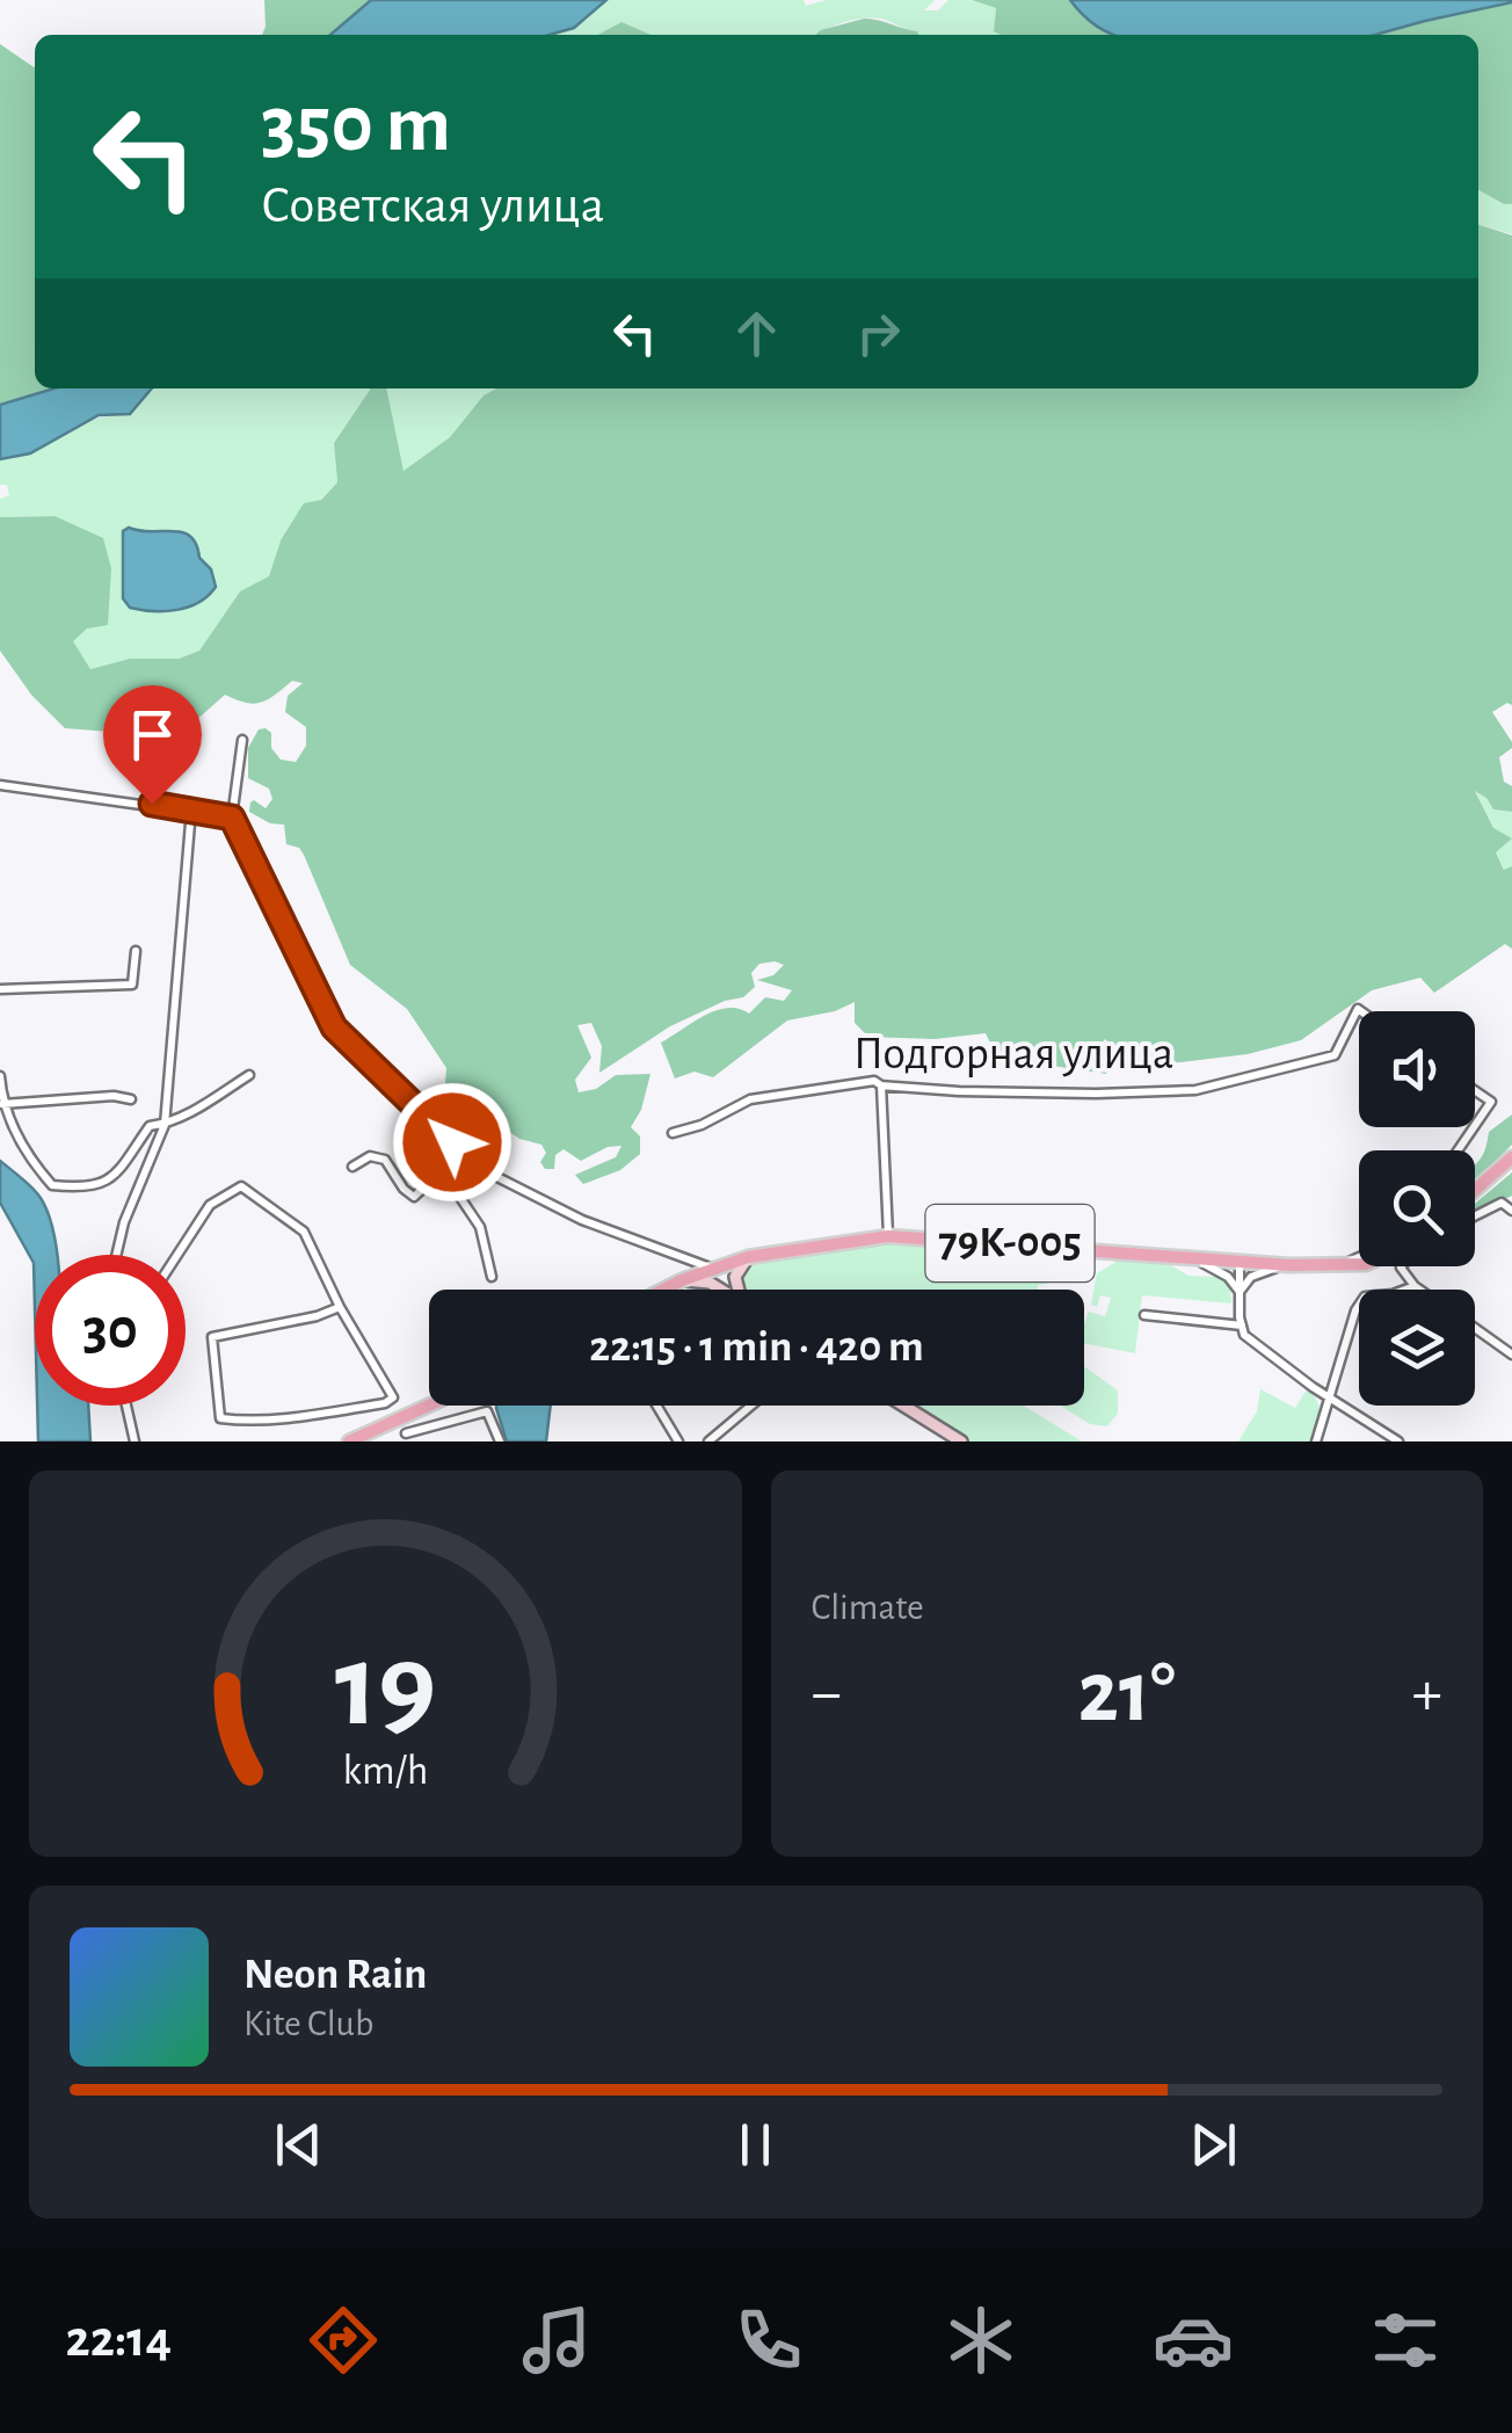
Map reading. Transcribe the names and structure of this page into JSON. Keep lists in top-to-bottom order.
{
  "streets": {
    "main road": ["79К-005"],
    "street": ["Подгорная улица"]
  },
  "page": {
    "turn": ["350 m", "Советская улица"],
    "limit": "30",
    "trip": "22:15 · 1 min · 420 m",
    "tile": "Climate",
    "heat": ["−", "21°", "+"],
    "song": ["Neon Rain", "Kite Club"],
    "tabs": "22:14",
    "gauge": ["19", "km/h"]
  }
}
